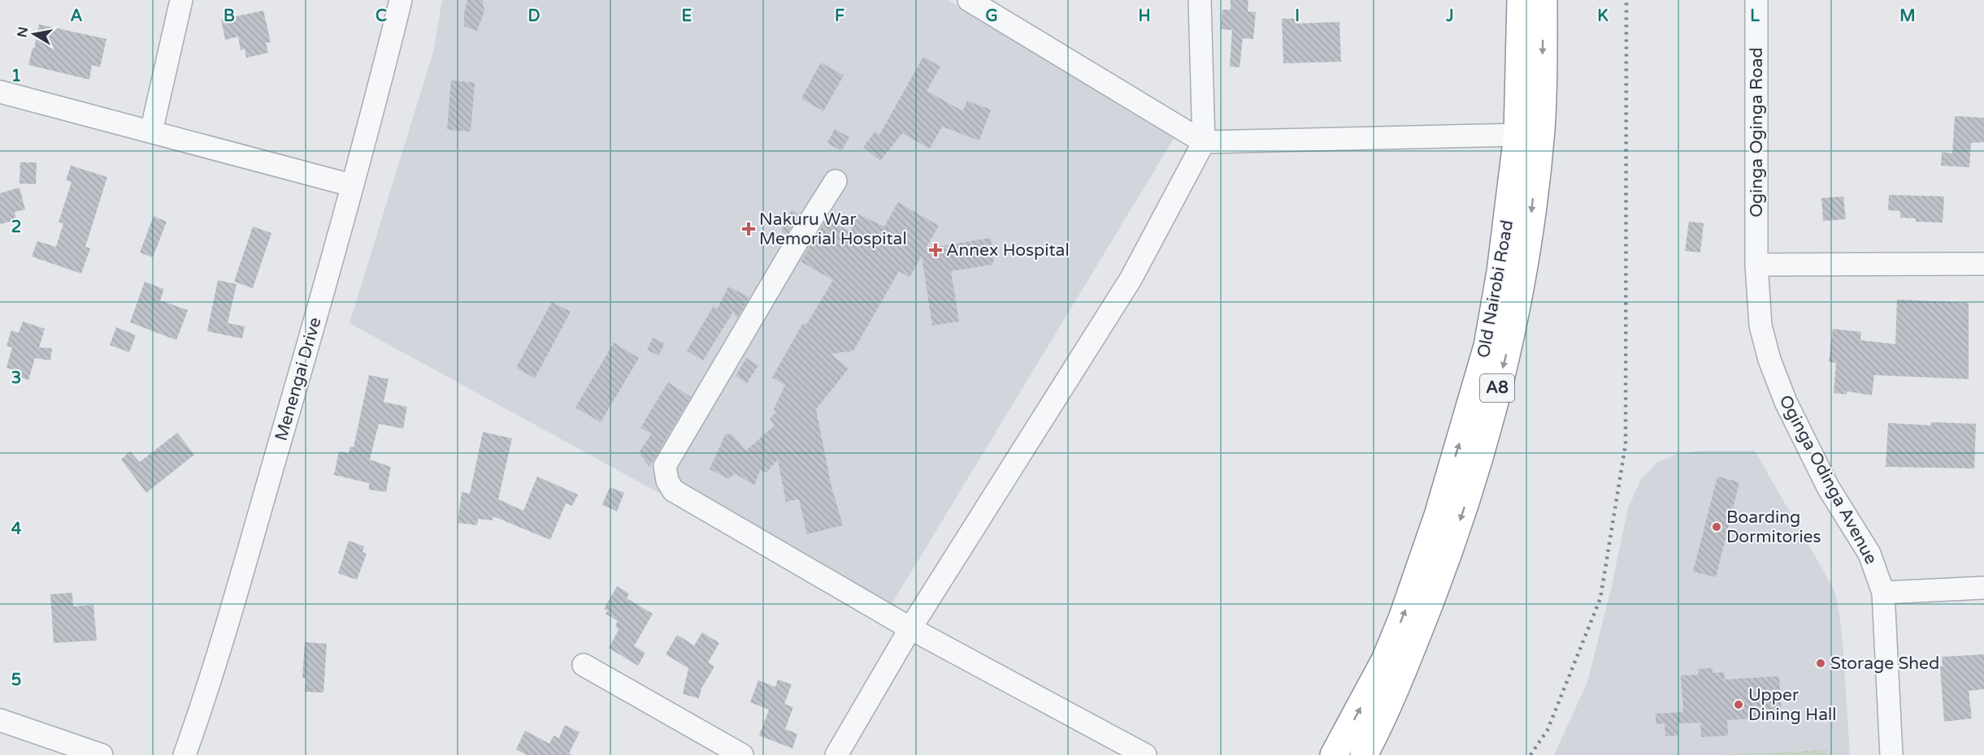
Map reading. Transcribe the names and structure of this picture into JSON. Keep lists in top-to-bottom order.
{
  "streets": {
    "highway": ["Old Nairobi Road", "A8"],
    "street": ["Oginga Oginga Road", "Menengai Drive", "Oginga Odinga Avenue"]
  },
  "crossings": [
    ["Oginga Oginga Road", "Oginga Odinga Avenue"]
  ],
  "places": {
    "health": ["Nakuru War Memorial Hospital", "Annex Hospital"],
    "other": ["Boarding Dormitories", "Storage Shed", "Upper Dining Hall"]
  },
  "north": "left",
  "grid": {
    "columns": [
      "A",
      "B",
      "C",
      "D",
      "E",
      "F",
      "G",
      "H",
      "I",
      "J",
      "K",
      "L",
      "M"
    ],
    "rows": [
      "1",
      "2",
      "3",
      "4",
      "5"
    ]
  }
}
